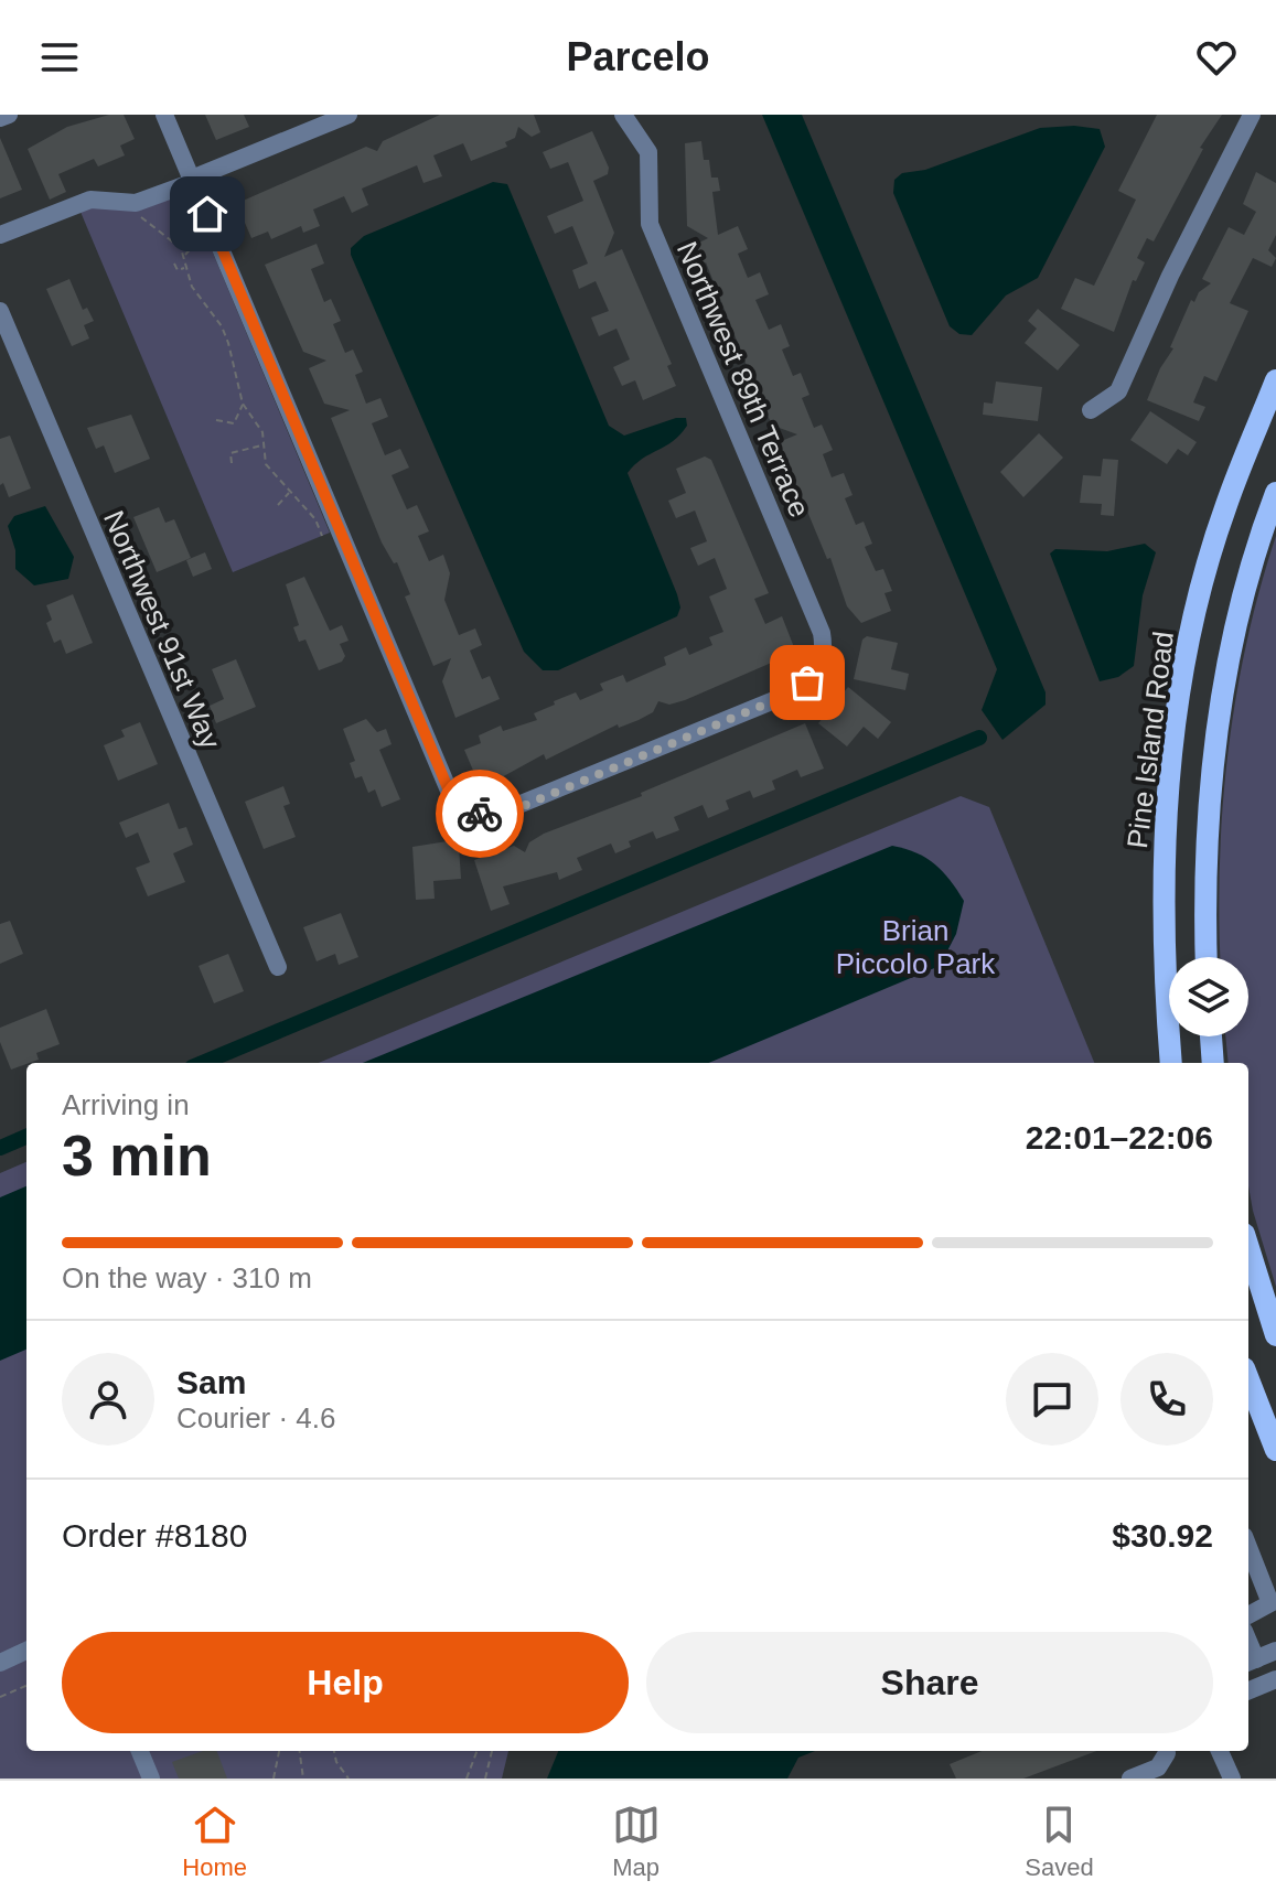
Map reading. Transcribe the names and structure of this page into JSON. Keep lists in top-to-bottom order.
{
  "streets": {
    "main road": ["Pine Island Road"],
    "street": ["Northwest 89th Terrace", "Northwest 91st Way"]
  },
  "parks": ["Brian Piccolo Park"],
  "page": {
    "header": "Parcelo",
    "heading": ["3 min", "Arriving in", "22:01–22:06"],
    "panel": [
      "Sam",
      "Courier · 4.6",
      "Order #8180",
      "$30.92"
    ],
    "bar": "On the way · 310 m",
    "buttons": ["Help", "Share"],
    "tabs": ["Home", "Map", "Saved"]
  }
}
